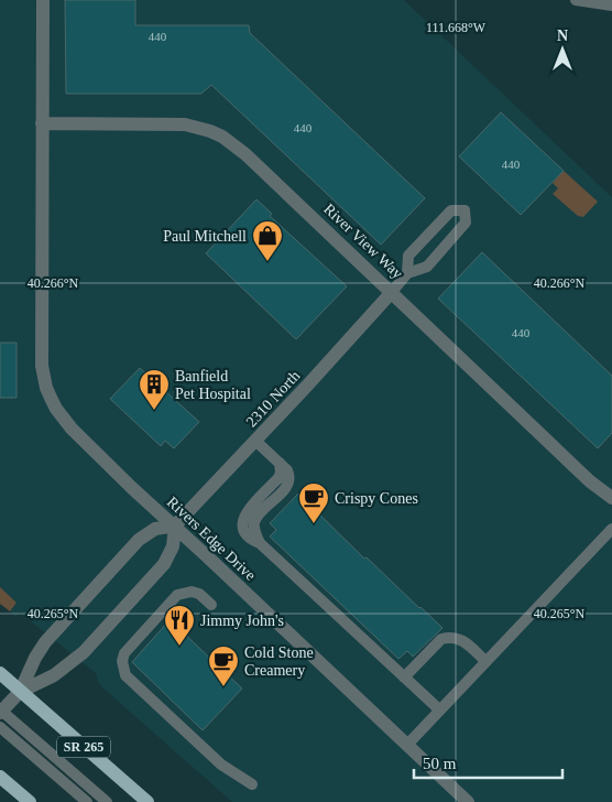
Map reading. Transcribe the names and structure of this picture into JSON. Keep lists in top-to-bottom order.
{
  "streets": {
    "main road": ["SR 265"],
    "street": ["River View Way", "2310 North", "Rivers Edge Drive"]
  },
  "crossings": [
    ["River View Way", "2310 North"],
    ["River View Way", "Rivers Edge Drive"],
    ["2310 North", "Rivers Edge Drive"]
  ],
  "places": {
    "shop": ["Paul Mitchell"],
    "building": ["Banfield Pet Hospital"],
    "cafe": ["Crispy Cones", "Cold Stone Creamery"],
    "restaurant": ["Jimmy John's"]
  },
  "house_numbers": [
    "440",
    "440",
    "440",
    "440"
  ],
  "scale_bar": "50 m",
  "north": "top",
  "coordinates": ["111.668°W", "40.266°N", "40.265°N"]
}
